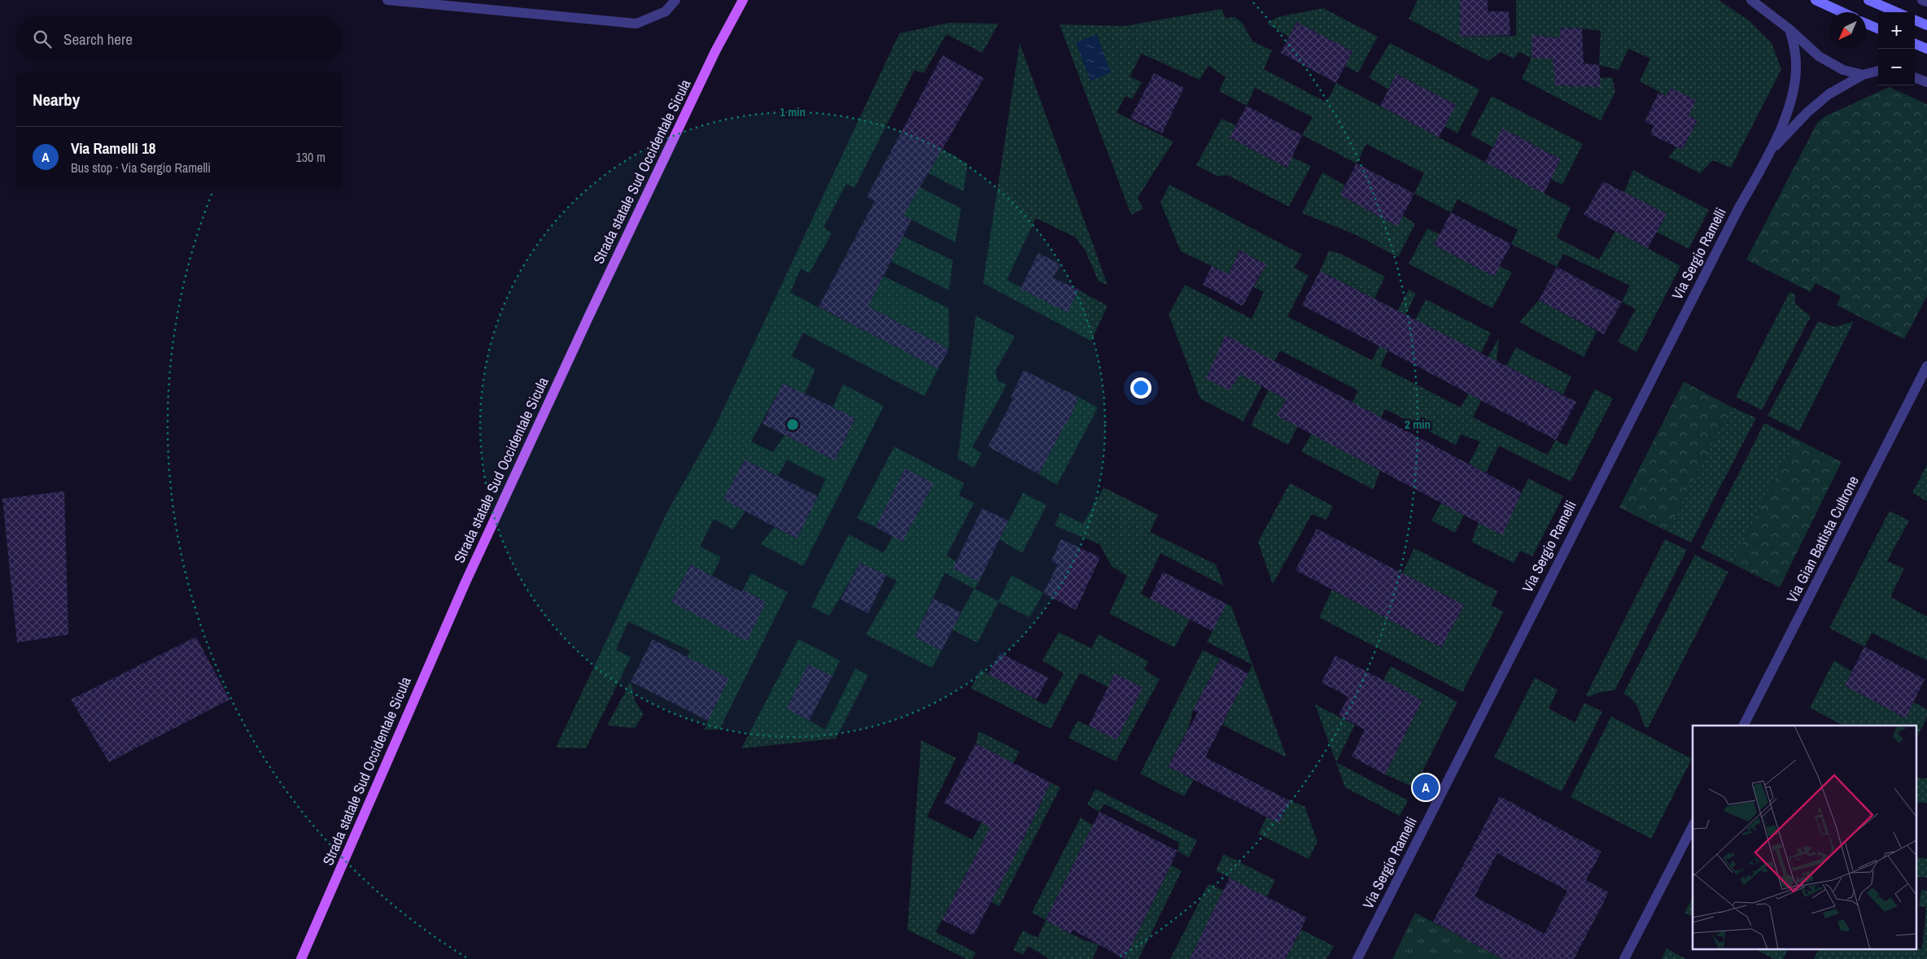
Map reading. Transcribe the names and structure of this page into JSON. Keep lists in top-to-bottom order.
{
  "streets": {
    "main road": ["Strada statale Sud Occidentale Sicula"],
    "street": ["Via Sergio Ramelli", "Via Gian Battista Cultrone"]
  },
  "north": "bottom left",
  "page": {
    "map_buttons": ["+", "−"],
    "search": "Search here",
    "heading": "Nearby",
    "list": [
      {
        "mark": "A",
        "name": "Via Ramelli 18",
        "note": "Bus stop · Via Sergio Ramelli",
        "value": "130 m"
      }
    ],
    "pins": "A"
  },
  "rings": ["1 min", "2 min"]
}
